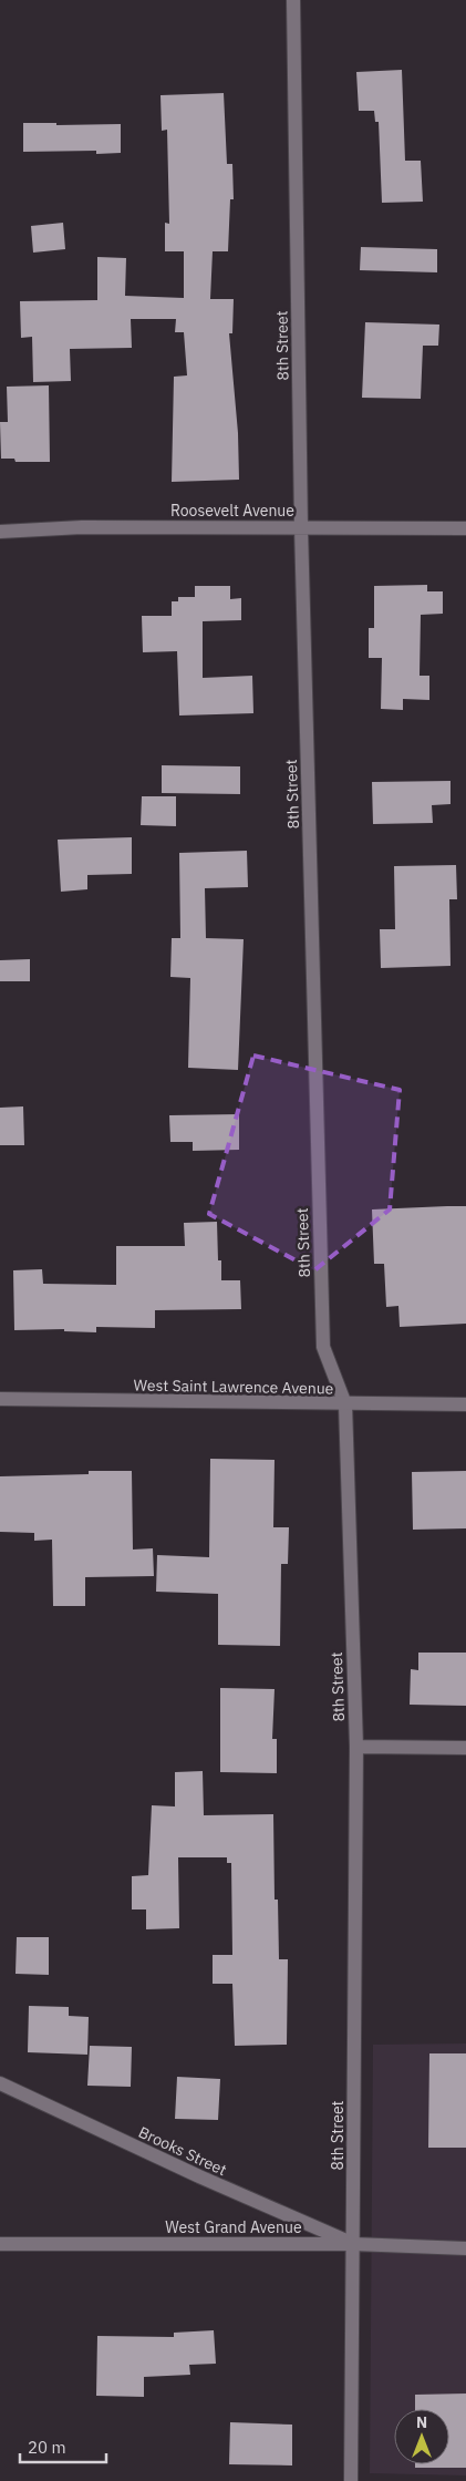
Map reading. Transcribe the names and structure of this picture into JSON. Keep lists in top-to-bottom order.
{
  "streets": {
    "street": [
      "8th Street",
      "Roosevelt Avenue",
      "West Saint Lawrence Avenue",
      "Brooks Street",
      "West Grand Avenue"
    ]
  },
  "crossings": [
    ["8th Street", "Roosevelt Avenue"],
    ["8th Street", "West Saint Lawrence Avenue"],
    ["8th Street", "Brooks Street"],
    ["8th Street", "West Grand Avenue"],
    ["Brooks Street", "West Grand Avenue"]
  ],
  "scale_bar": "20 m",
  "north": "top"
}
